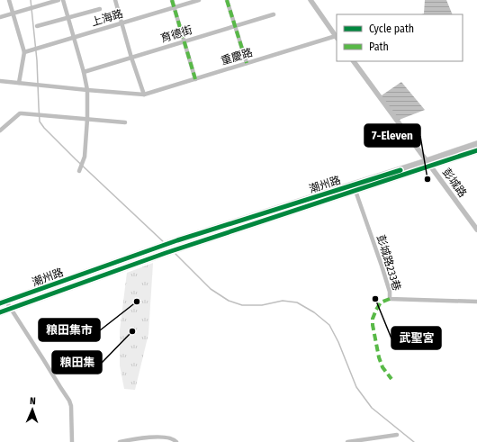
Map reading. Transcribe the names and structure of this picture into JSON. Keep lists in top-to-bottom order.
{
  "streets": {
    "main road": ["潮州路"],
    "street": [
      "上海路",
      "育德街",
      "重慶路",
      "彭城路",
      "彭城路233巷"
    ]
  },
  "crossings": [
    ["彭城路", "潮州路"],
    ["潮州路", "彭城路233巷"]
  ],
  "places": [
    "7-Eleven",
    "武聖宮",
    "粮田集市",
    "粮田集"
  ],
  "legend": ["Cycle path", "Path"],
  "north": "top"
}
